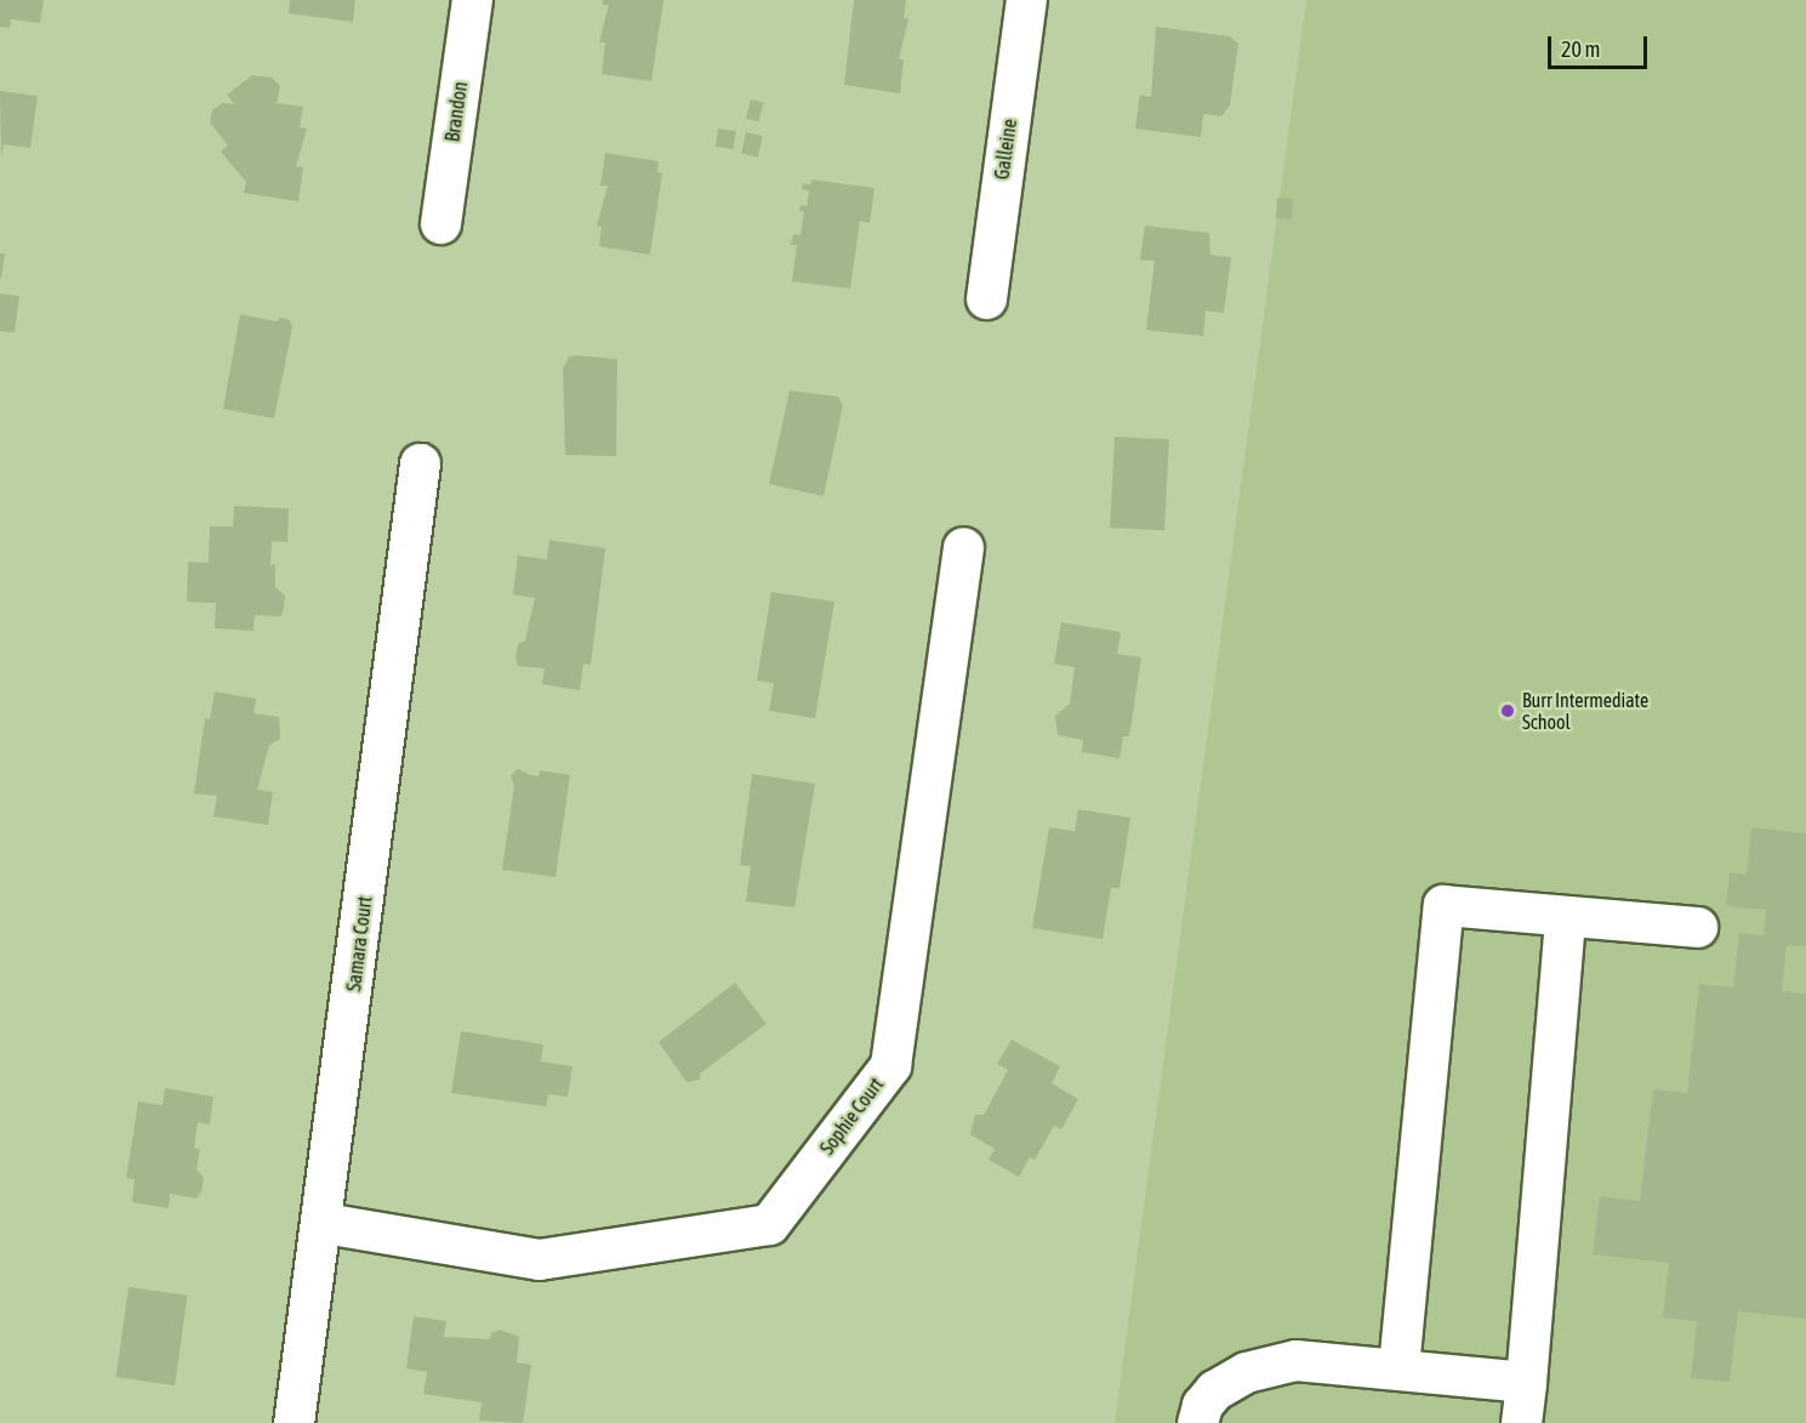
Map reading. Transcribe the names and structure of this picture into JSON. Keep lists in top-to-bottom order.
{
  "streets": {
    "street": [
      "Brandon",
      "Galleine",
      "Samara Court",
      "Sophie Court"
    ]
  },
  "crossings": [
    ["Samara Court", "Sophie Court"]
  ],
  "places": ["Burr Intermediate School"],
  "scale_bar": "20 m"
}
